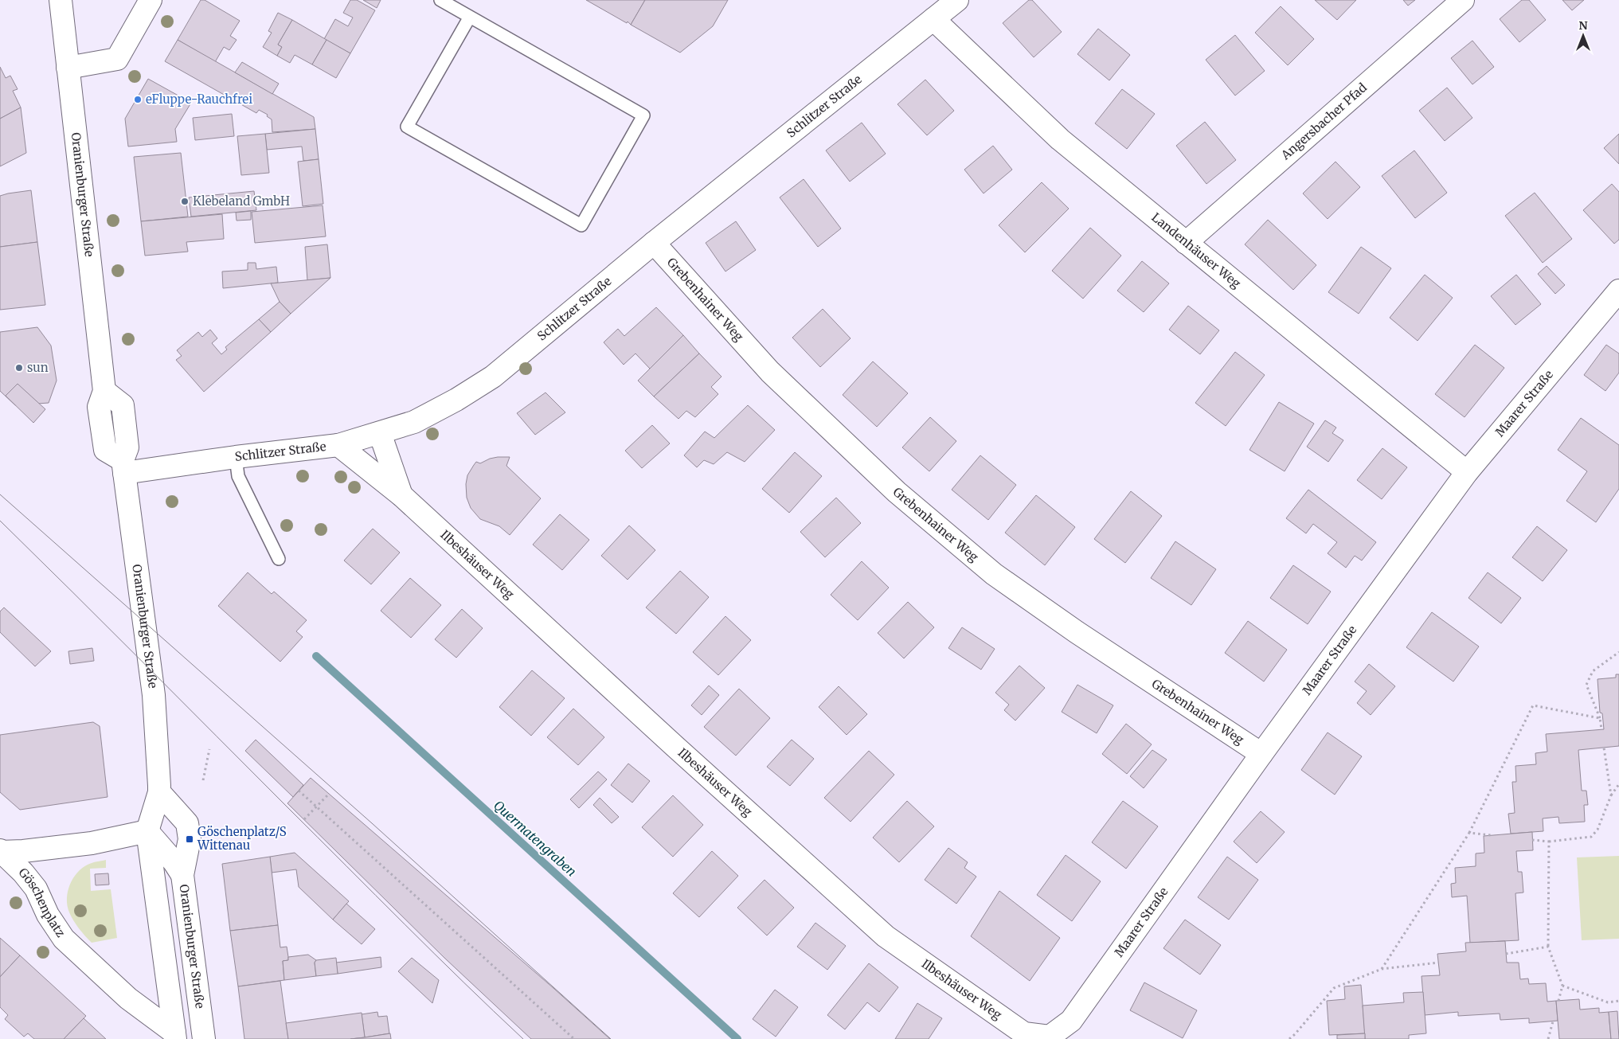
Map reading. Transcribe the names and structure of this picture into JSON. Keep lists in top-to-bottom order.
{
  "streets": {
    "street": [
      "Schlitzer Straße",
      "Angersbacher Pfad",
      "Oranienburger Straße",
      "Landenhäuser Weg",
      "Grebenhainer Weg",
      "Maarer Straße",
      "Ilbeshäuser Weg",
      "Göschenplatz"
    ]
  },
  "crossings": [
    ["Schlitzer Straße", "Oranienburger Straße"],
    ["Schlitzer Straße", "Landenhäuser Weg"],
    ["Schlitzer Straße", "Grebenhainer Weg"],
    ["Schlitzer Straße", "Ilbeshäuser Weg"],
    ["Angersbacher Pfad", "Landenhäuser Weg"],
    ["Oranienburger Straße", "Göschenplatz"],
    ["Landenhäuser Weg", "Maarer Straße"],
    ["Grebenhainer Weg", "Maarer Straße"],
    ["Maarer Straße", "Ilbeshäuser Weg"]
  ],
  "water": ["Quermatengraben"],
  "places": {
    "other": ["eFluppe-Rauchfrei", "Klebeland GmbH", "sun"],
    "transit": ["Göschenplatz/S Wittenau"]
  },
  "north": "top"
}
